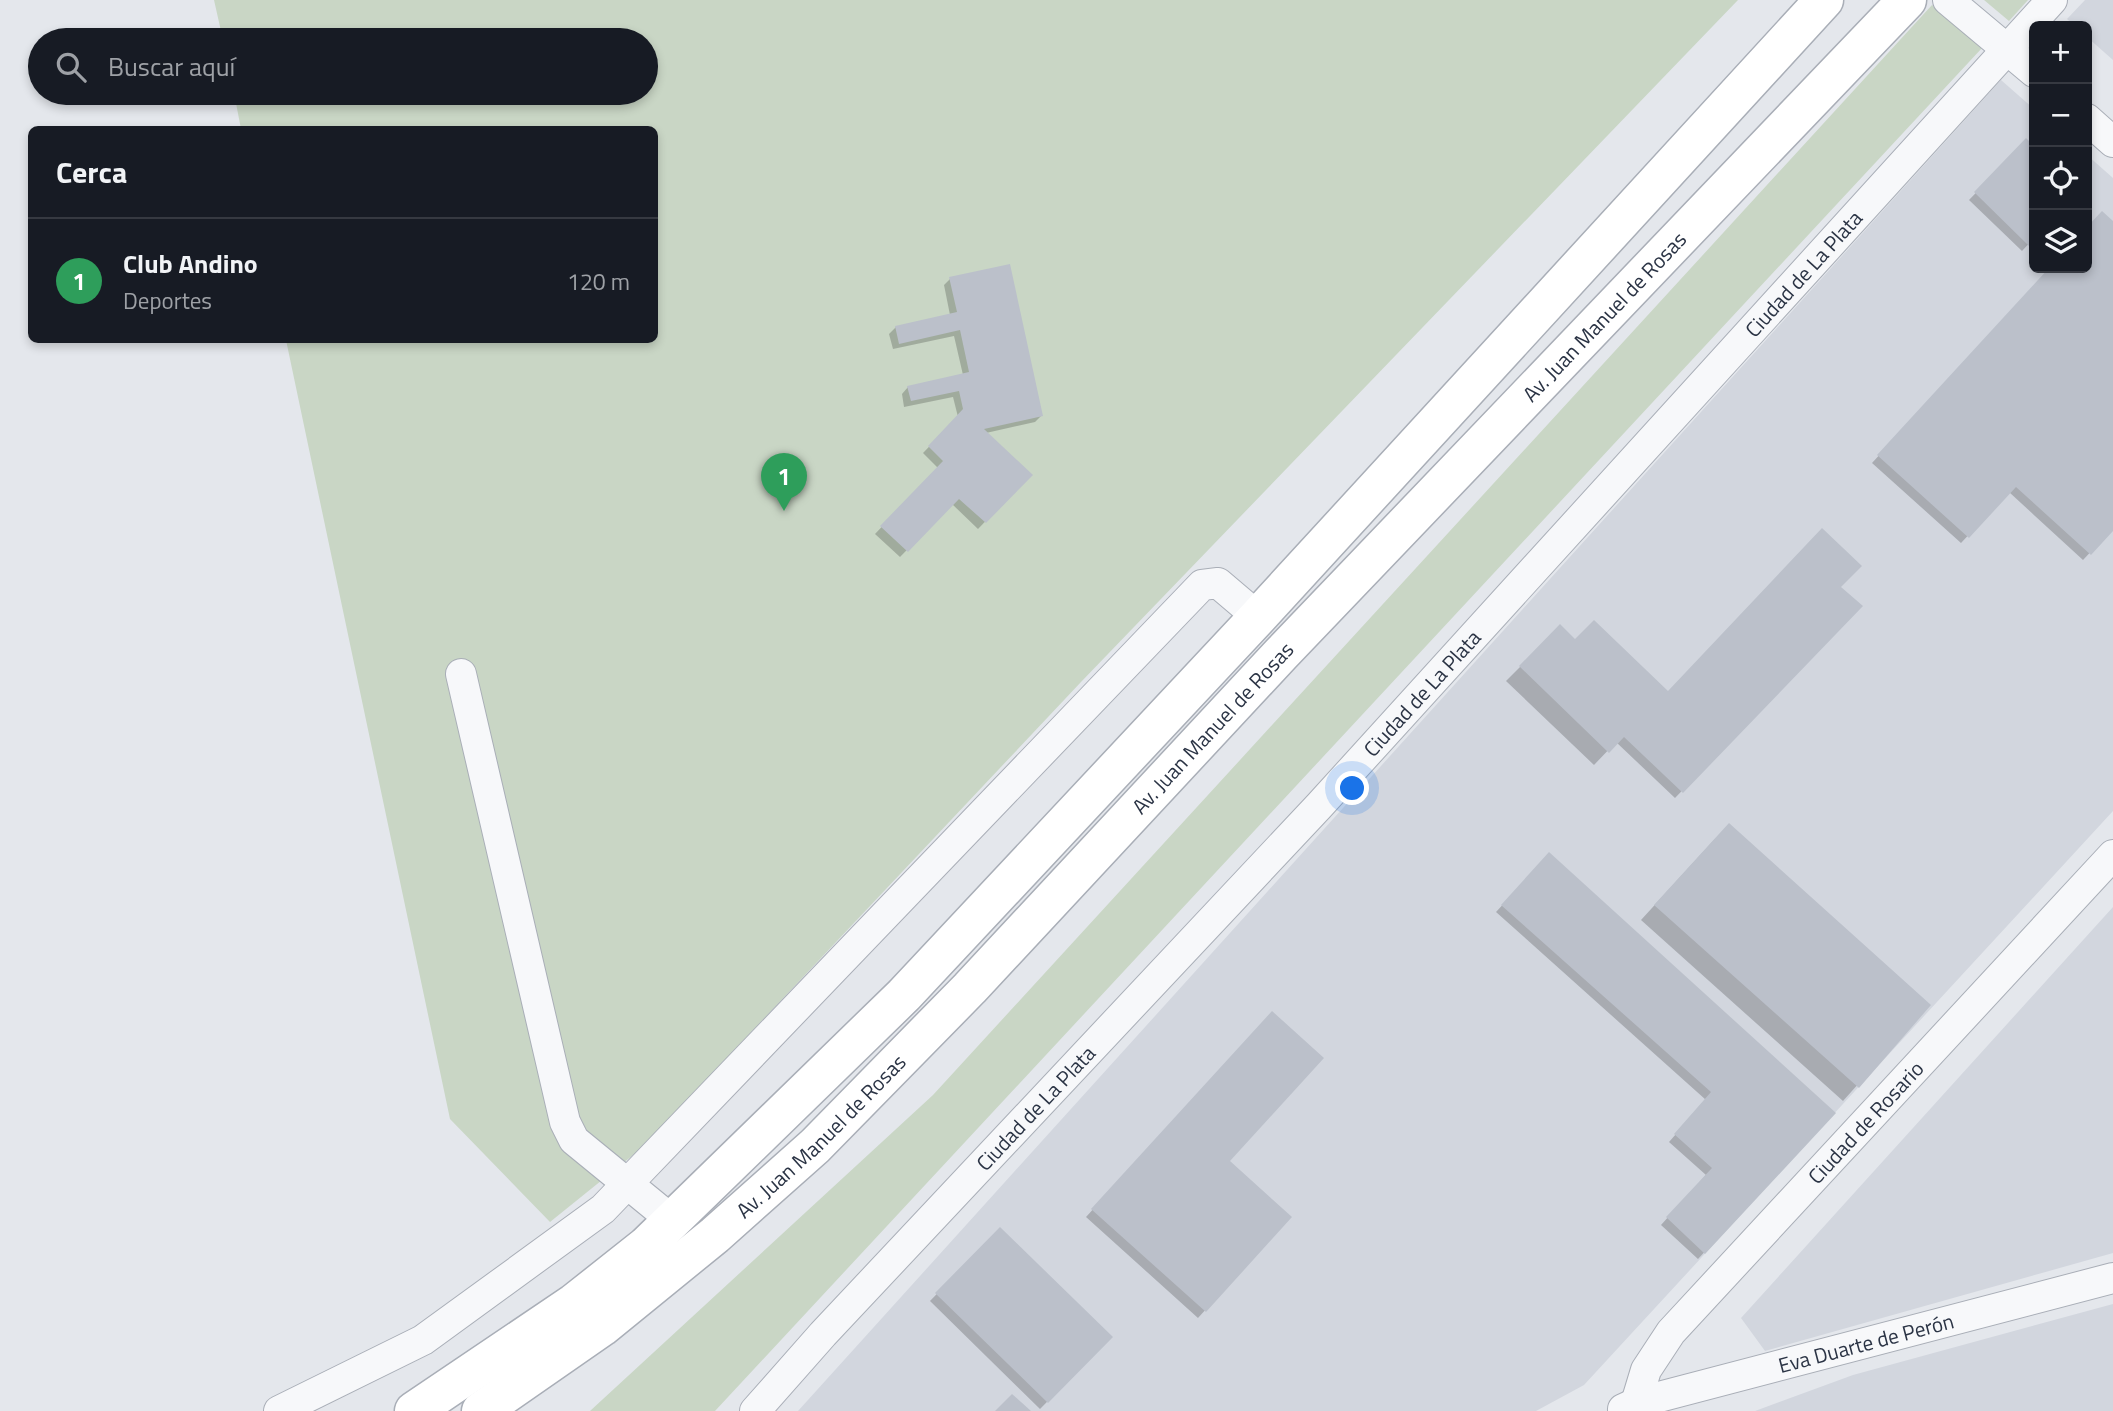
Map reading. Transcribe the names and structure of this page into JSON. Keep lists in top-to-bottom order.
{
  "streets": {
    "main road": ["Av. Juan Manuel de Rosas"],
    "street": ["Ciudad de La Plata", "Ciudad de Rosario", "Eva Duarte de Perón"]
  },
  "crossings": [
    ["Ciudad de Rosario", "Eva Duarte de Perón"]
  ],
  "page": {
    "map_buttons": ["+", "−"],
    "search": "Buscar aquí",
    "heading": "Cerca",
    "list": [
      {
        "mark": "1",
        "name": "Club Andino",
        "note": "Deportes",
        "value": "120 m"
      }
    ],
    "pins": "1"
  }
}
